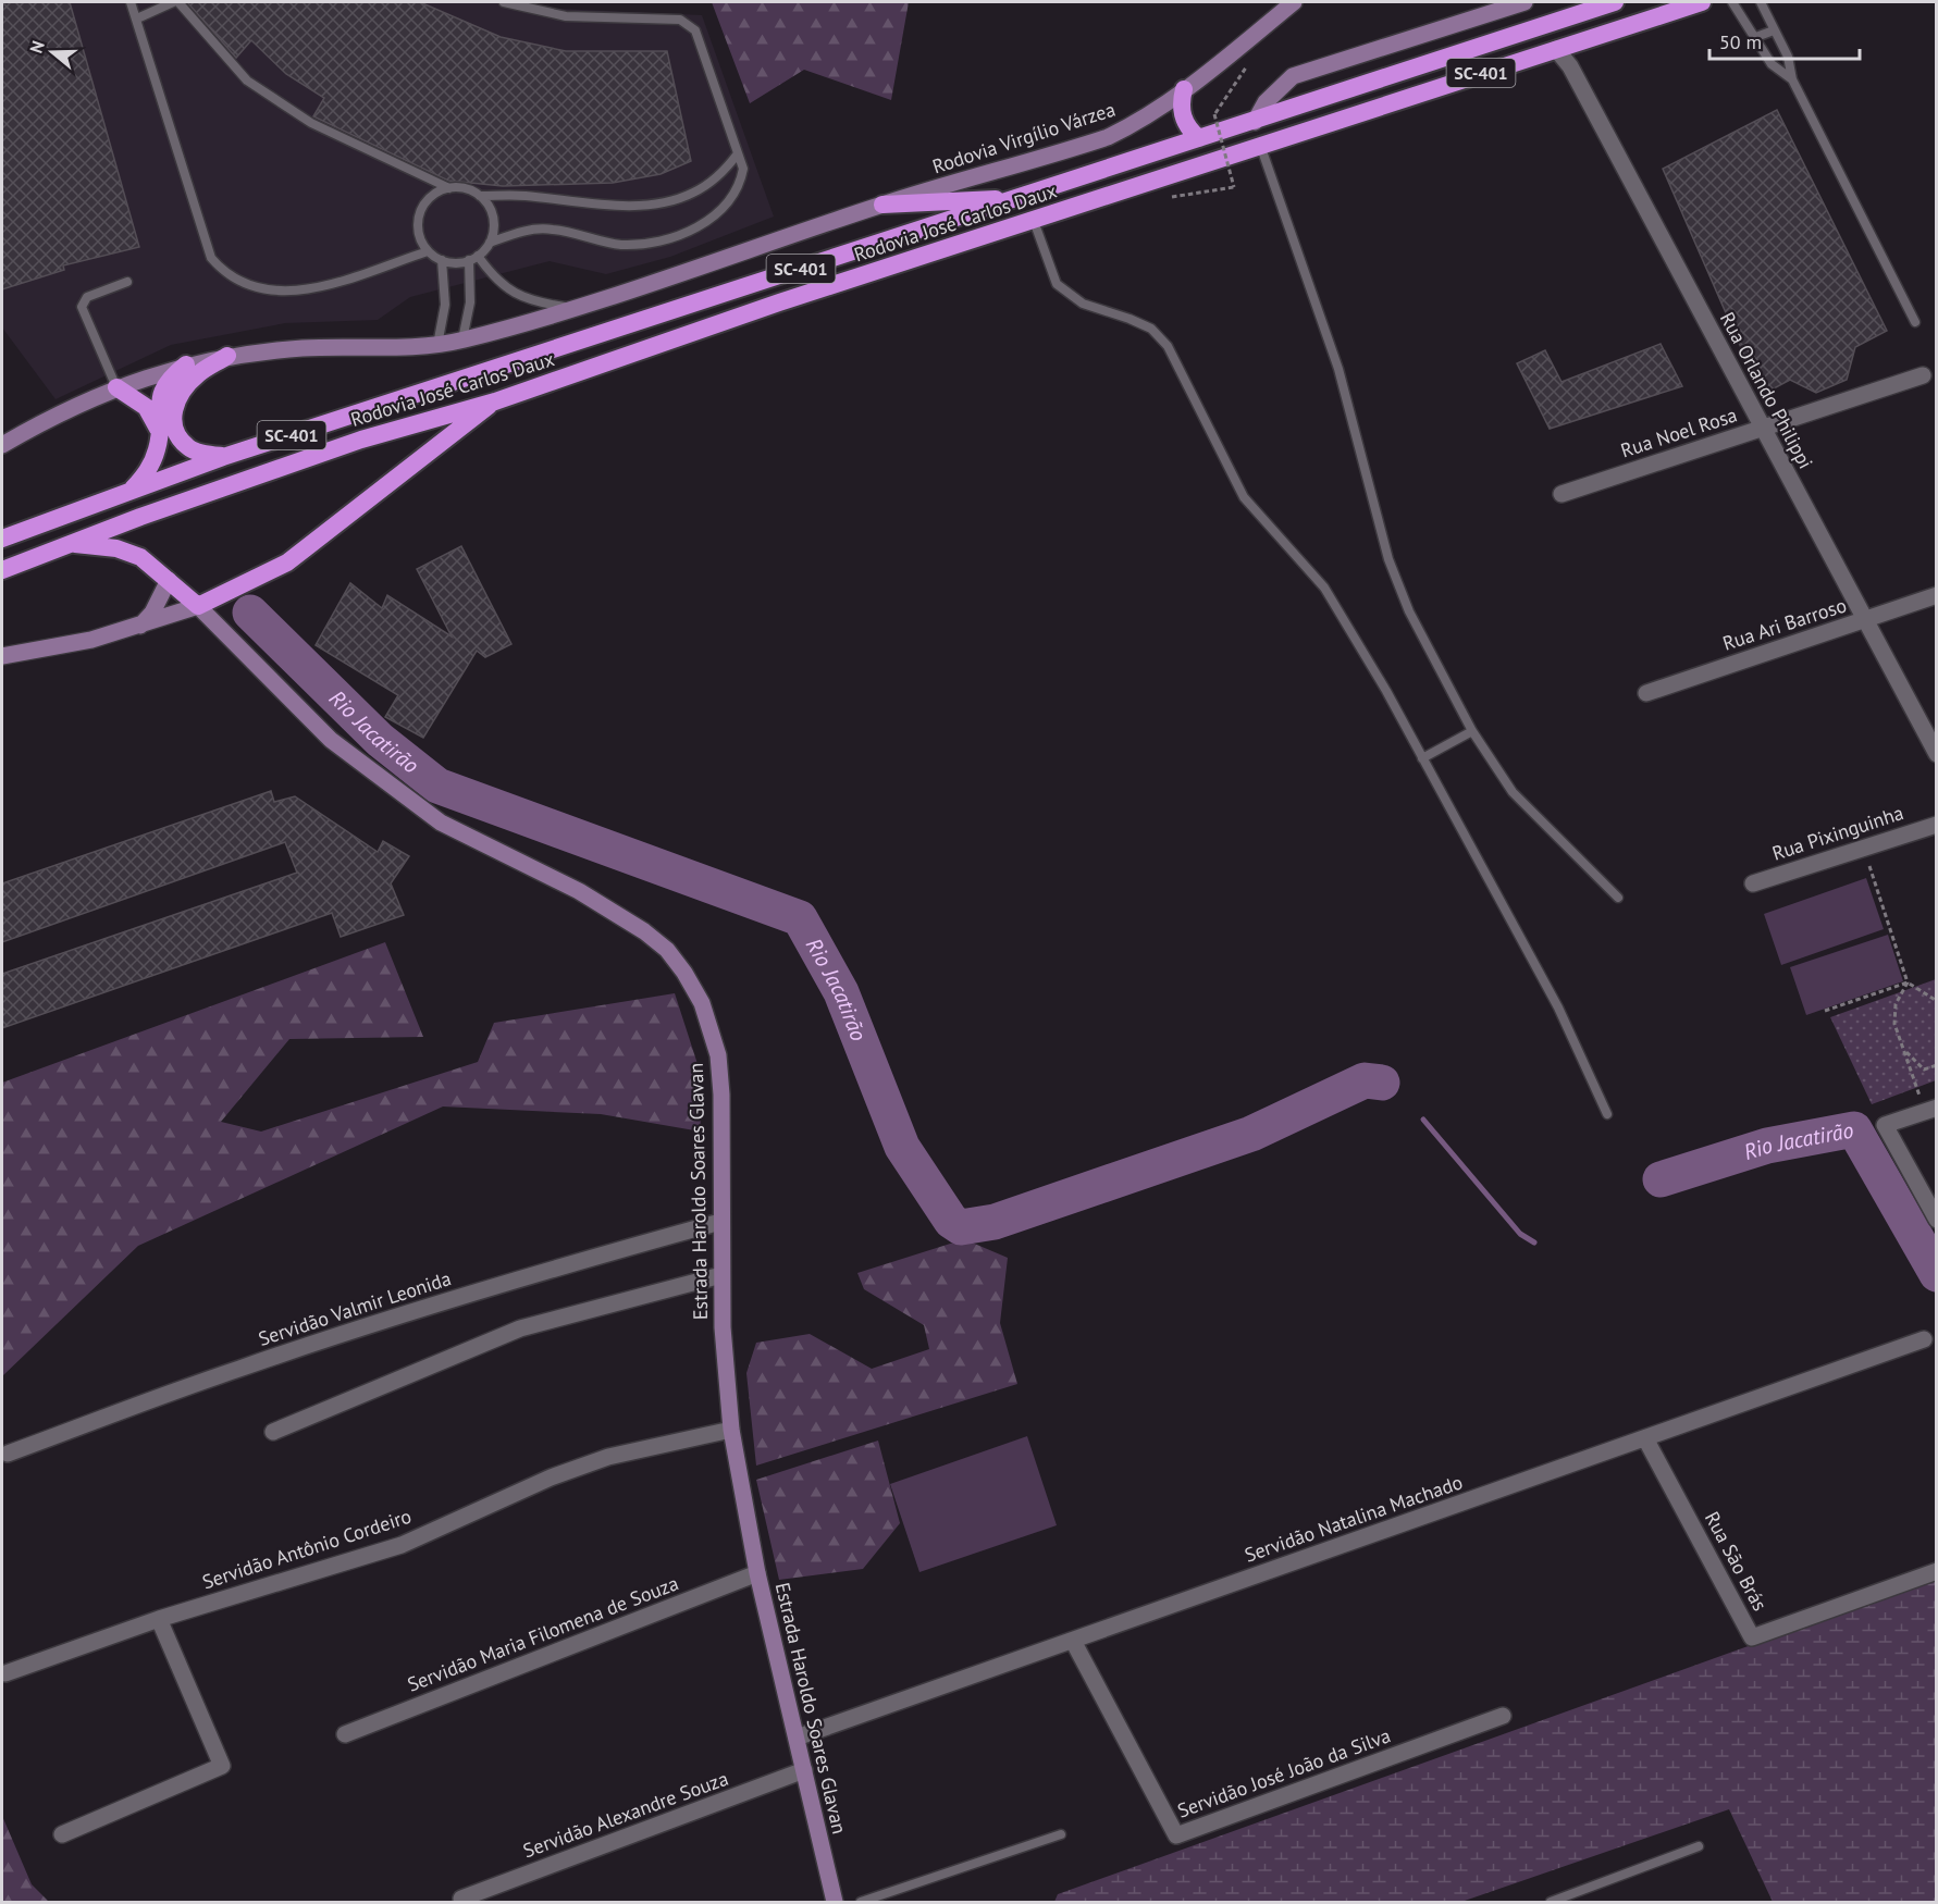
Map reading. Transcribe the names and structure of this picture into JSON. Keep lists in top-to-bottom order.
{
  "streets": {
    "highway": ["SC-401", "Rodovia José Carlos Daux"],
    "main road": ["Rodovia Virgílio Várzea", "Estrada Haroldo Soares Glavan"],
    "street": [
      "Rua Orlando Philippi",
      "Rua Noel Rosa",
      "Rua Ari Barroso",
      "Rua Pixinguinha",
      "Servidão Valmir Leonida",
      "Servidão Natalina Machado",
      "Servidão Antônio Cordeiro",
      "Rua São Brás",
      "Servidão Maria Filomena de Souza",
      "Servidão José João da Silva",
      "Servidão Alexandre Souza"
    ]
  },
  "crossings": [
    ["Rodovia José Carlos Daux", "Rua Orlando Philippi"],
    ["Rua Orlando Philippi", "Rua Noel Rosa"],
    ["Rua Orlando Philippi", "Rua Ari Barroso"],
    ["Estrada Haroldo Soares Glavan", "Servidão Valmir Leonida"],
    ["Estrada Haroldo Soares Glavan", "Servidão Natalina Machado"],
    ["Estrada Haroldo Soares Glavan", "Servidão Antônio Cordeiro"],
    ["Estrada Haroldo Soares Glavan", "Servidão Maria Filomena de Souza"],
    ["Estrada Haroldo Soares Glavan", "Servidão Alexandre Souza"],
    ["Servidão Natalina Machado", "Rua São Brás"],
    ["Servidão Natalina Machado", "Servidão José João da Silva"]
  ],
  "water": ["Rio Jacatirão"],
  "scale_bar": "50 m",
  "north": "left"
}
